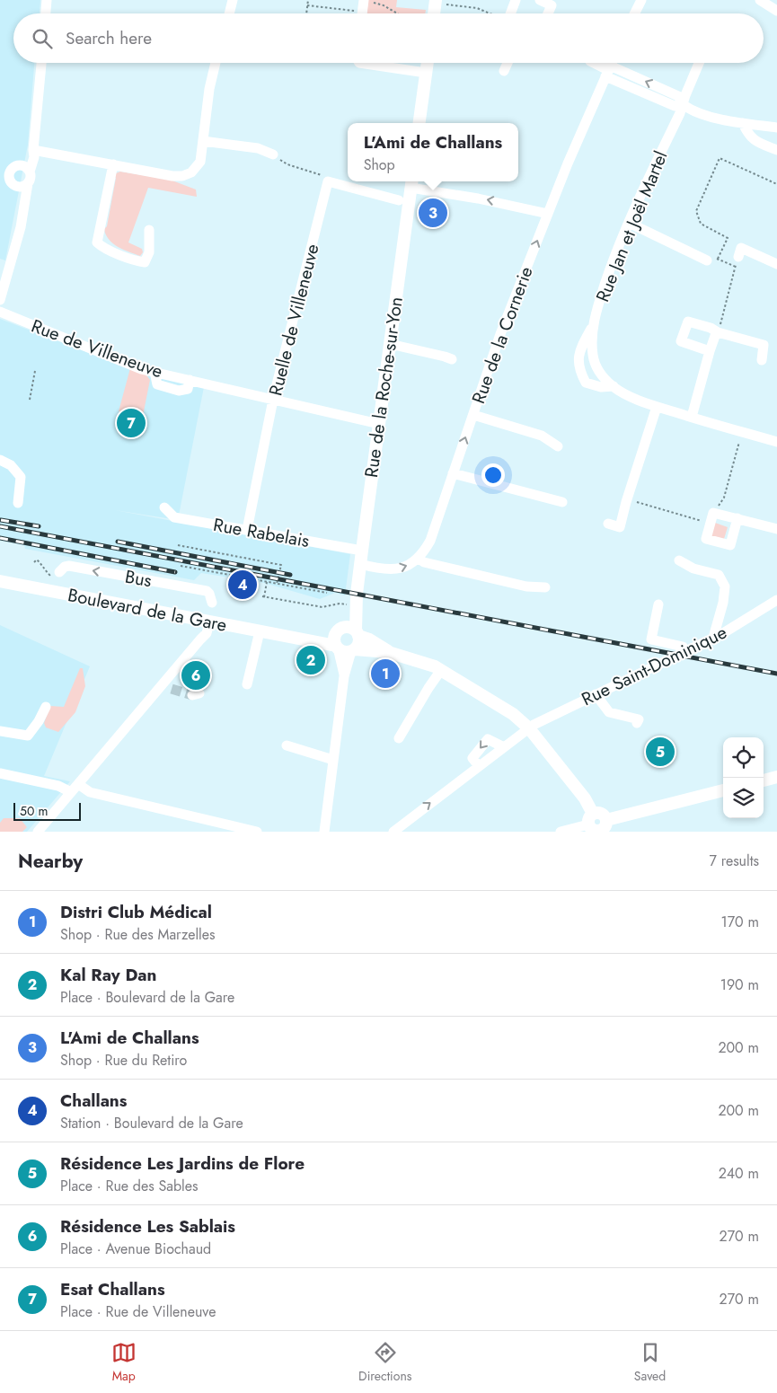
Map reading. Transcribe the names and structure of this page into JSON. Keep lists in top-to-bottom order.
{
  "streets": {
    "main road": ["Rue de la Roche-sur-Yon", "Boulevard de la Gare"],
    "street": [
      "Rue Jan et Joël Martel",
      "Ruelle de Villeneuve",
      "Rue de la Cornerie",
      "Rue de Villeneuve",
      "Rue Rabelais",
      "Bus",
      "Rue Saint-Dominique"
    ]
  },
  "crossings": [
    ["Ruelle de Villeneuve", "Rue de Villeneuve"],
    ["Ruelle de Villeneuve", "Rue Rabelais"],
    ["Rue de Villeneuve", "Rue de la Roche-sur-Yon"],
    ["Rue de la Roche-sur-Yon", "Rue Rabelais"],
    ["Rue de la Roche-sur-Yon", "Boulevard de la Gare"]
  ],
  "one_way": ["Rue de la Cornerie", "Bus"],
  "scale_bar": "50 m",
  "page": {
    "search": "Search here",
    "popup": ["L'Ami de Challans", "Shop"],
    "pins": [
      "3",
      "7",
      "4",
      "2",
      "1",
      "6",
      "5"
    ],
    "scale": "50 m",
    "heading": ["Nearby", "7 results"],
    "list": [
      {
        "mark": "1",
        "name": "Distri Club Médical",
        "note": "Shop · Rue des Marzelles",
        "value": "170 m"
      },
      {
        "mark": "2",
        "name": "Kal Ray Dan",
        "note": "Place · Boulevard de la Gare",
        "value": "190 m"
      },
      {
        "mark": "3",
        "name": "L'Ami de Challans",
        "note": "Shop · Rue du Retiro",
        "value": "200 m"
      },
      {
        "mark": "4",
        "name": "Challans",
        "note": "Station · Boulevard de la Gare",
        "value": "200 m"
      },
      {
        "mark": "5",
        "name": "Résidence Les Jardins de Flore",
        "note": "Place · Rue des Sables",
        "value": "240 m"
      },
      {
        "mark": "6",
        "name": "Résidence Les Sablais",
        "note": "Place · Avenue Biochaud",
        "value": "270 m"
      },
      {
        "mark": "7",
        "name": "Esat Challans",
        "note": "Place · Rue de Villeneuve",
        "value": "270 m"
      }
    ],
    "nav": ["Map", "Directions", "Saved"]
  }
}
